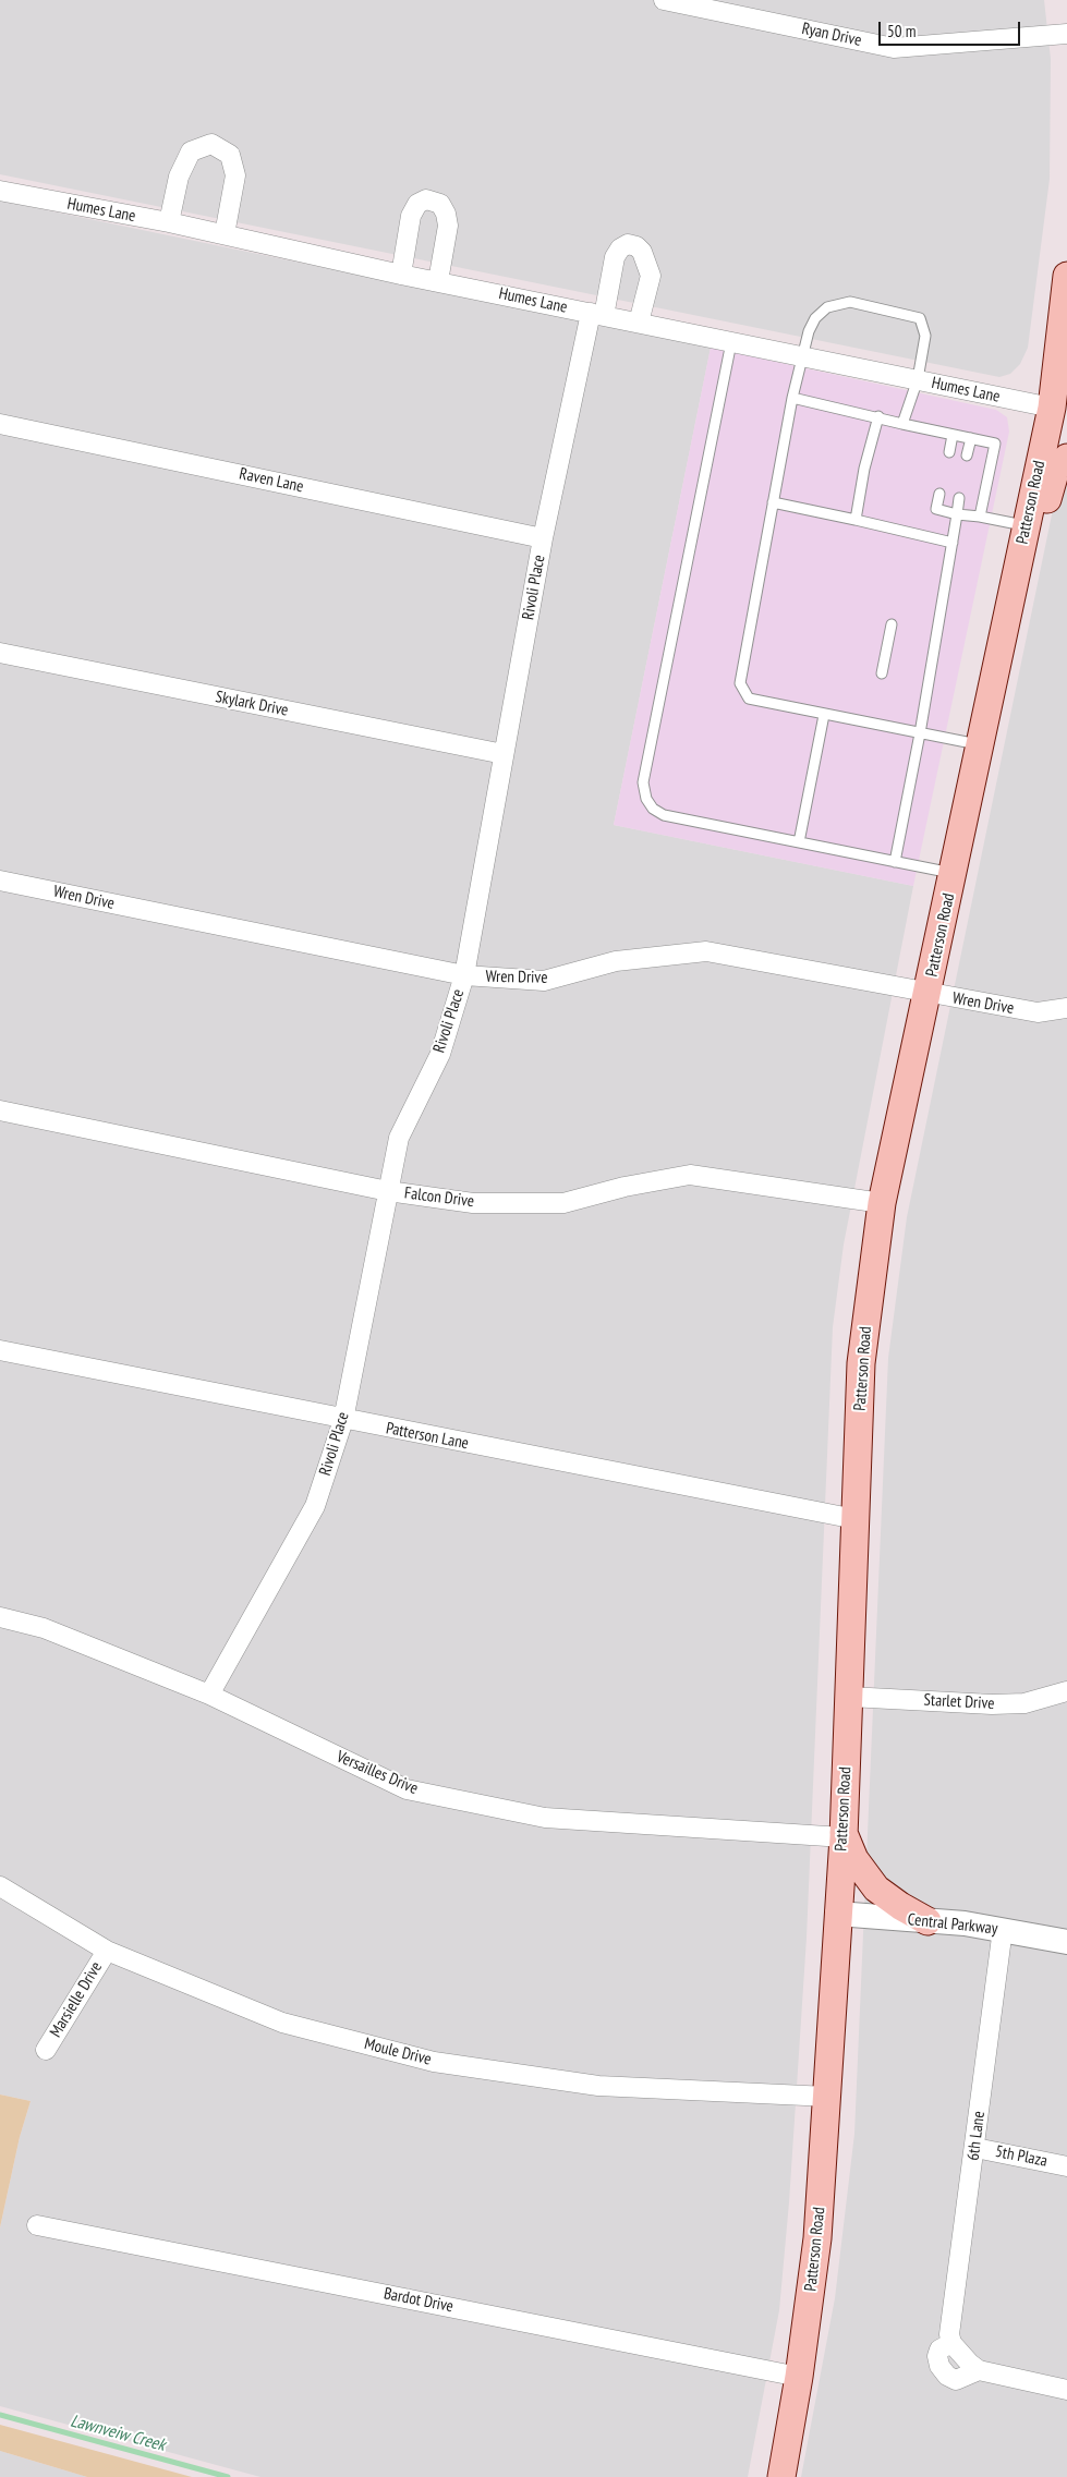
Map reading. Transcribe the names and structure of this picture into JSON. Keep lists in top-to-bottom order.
{
  "streets": {
    "main road": ["Patterson Road"],
    "street": [
      "Ryan Drive",
      "Humes Lane",
      "Raven Lane",
      "Rivoli Place",
      "Skylark Drive",
      "Wren Drive",
      "Falcon Drive",
      "Patterson Lane",
      "Starlet Drive",
      "Versailles Drive",
      "Central Parkway",
      "Marsielle Drive",
      "Moule Drive",
      "6th Lane",
      "5th Plaza",
      "Bardot Drive"
    ]
  },
  "crossings": [
    ["Humes Lane", "Patterson Road"],
    ["Humes Lane", "Rivoli Place"],
    ["Raven Lane", "Rivoli Place"],
    ["Patterson Road", "Wren Drive"],
    ["Patterson Road", "Falcon Drive"],
    ["Patterson Road", "Patterson Lane"],
    ["Patterson Road", "Starlet Drive"],
    ["Patterson Road", "Versailles Drive"],
    ["Patterson Road", "Central Parkway"],
    ["Patterson Road", "Moule Drive"],
    ["Patterson Road", "Bardot Drive"],
    ["Rivoli Place", "Skylark Drive"],
    ["Rivoli Place", "Wren Drive"],
    ["Rivoli Place", "Falcon Drive"],
    ["Rivoli Place", "Patterson Lane"],
    ["Rivoli Place", "Versailles Drive"],
    ["Central Parkway", "6th Lane"],
    ["Marsielle Drive", "Moule Drive"],
    ["6th Lane", "5th Plaza"]
  ],
  "water": ["Lawnveiw Creek"],
  "scale_bar": "50 m"
}
